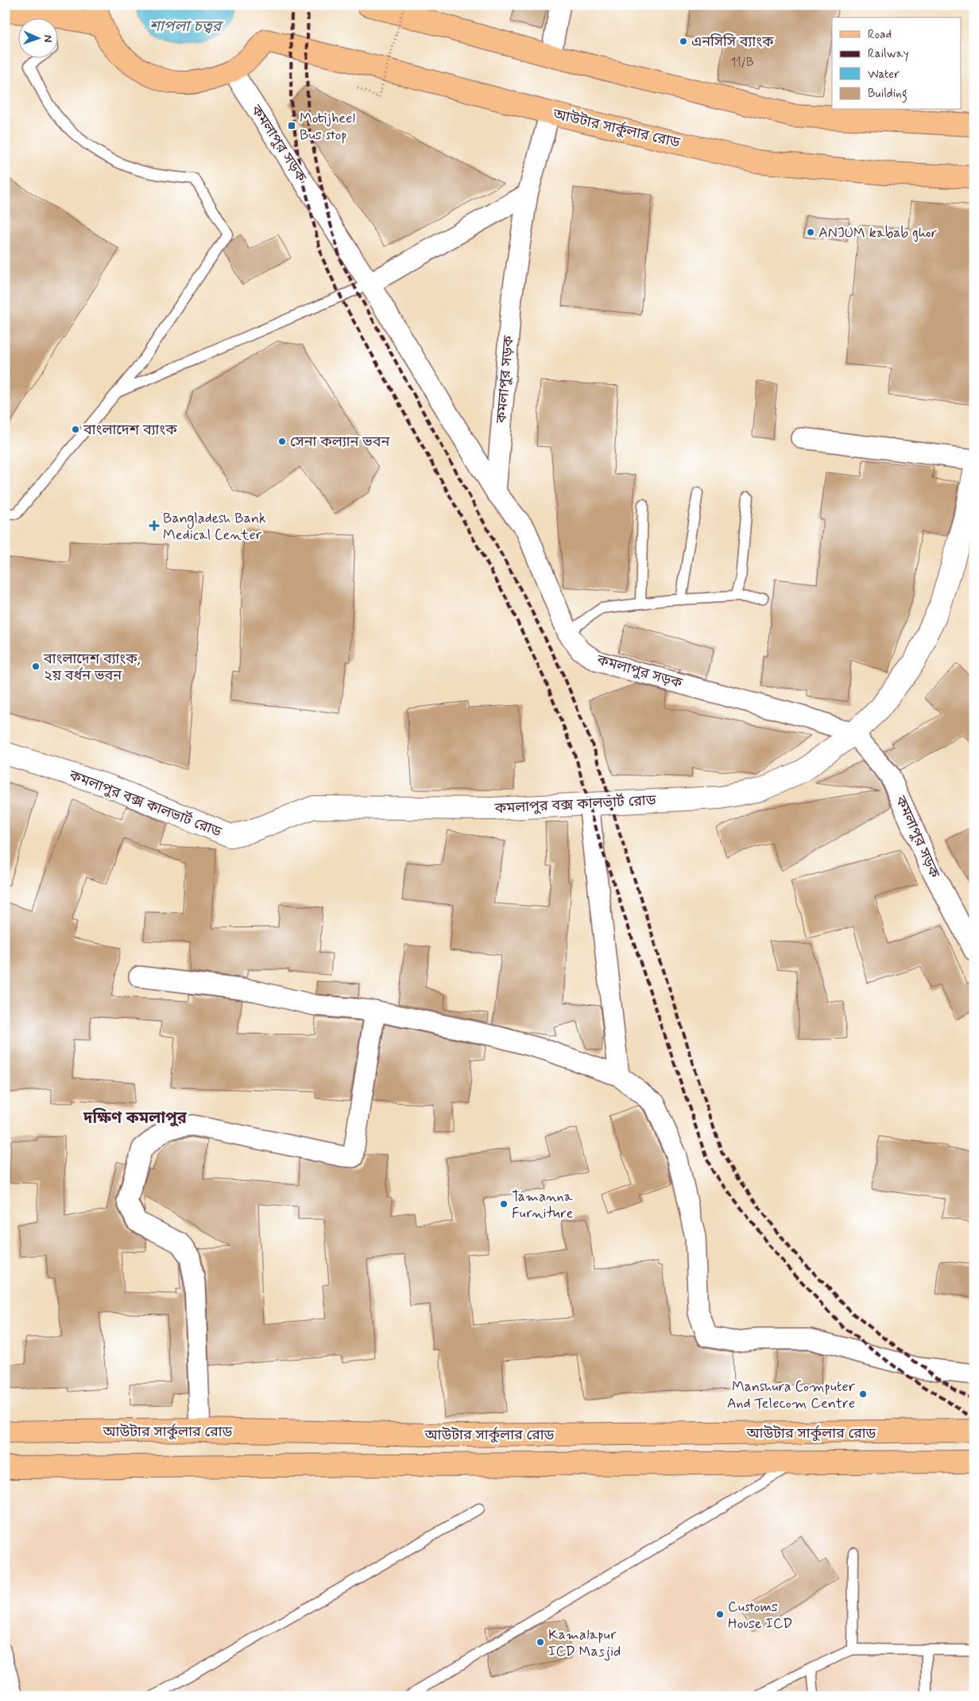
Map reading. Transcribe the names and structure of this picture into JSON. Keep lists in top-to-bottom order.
{
  "streets": {
    "main road": ["আউটার সার্কুলার রোড"],
    "street": ["কমলাপুর সড়ক", "কমলাপুর বক্স কালভার্ট রোড"]
  },
  "crossings": [
    ["আউটার সার্কুলার রোড", "কমলাপুর সড়ক"],
    ["কমলাপুর সড়ক", "কমলাপুর বক্স কালভার্ট রোড"]
  ],
  "districts": ["দক্ষিণ কমলাপুর"],
  "water": ["শাপলা চত্বর"],
  "places": {
    "other": [
      "এনসিসি ব্যাংক",
      "ANJUM kabab ghor",
      "বাংলাদেশ ব্যাংক",
      "সেনা কল্যান ভবন",
      "বাংলাদেশ ব্যাংক, ২য় বর্ধন ভবন",
      "Tamanna Furniture",
      "Manshura Computer And Telecom Centre",
      "Customs House ICD",
      "Kamalapur ICD Masjid"
    ],
    "transit": ["Motijheel Bus stop"],
    "health": ["Bangladesh Bank Medical Center"]
  },
  "house_numbers": ["11/B"],
  "legend": [
    "Road",
    "Railway",
    "Water",
    "Building"
  ],
  "north": "right"
}
